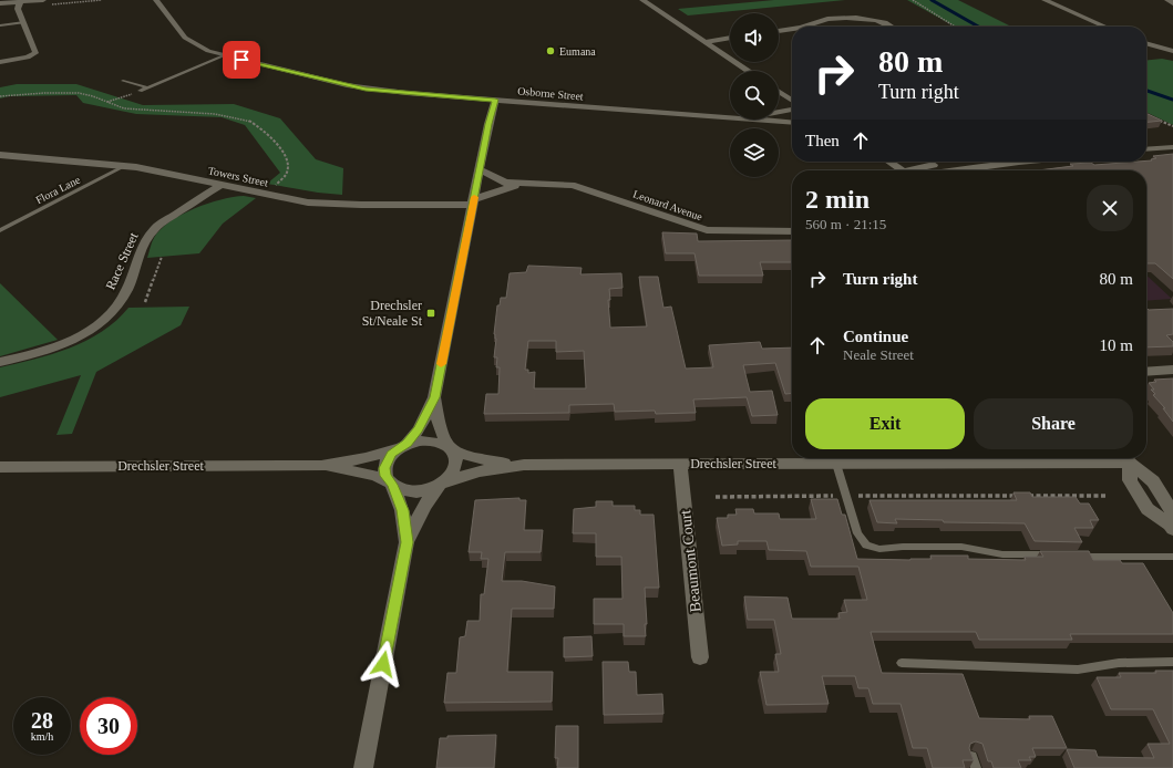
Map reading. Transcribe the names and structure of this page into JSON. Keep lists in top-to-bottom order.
{
  "streets": {
    "street": [
      "Osborne Street",
      "Towers Street",
      "Leonard Avenue",
      "Race Street",
      "Drechsler Street",
      "Beaumont Court"
    ],
    "lane": ["Flora Lane"]
  },
  "crossings": [
    ["Towers Street", "Flora Lane"],
    ["Towers Street", "Leonard Avenue"],
    ["Towers Street", "Race Street"],
    ["Drechsler Street", "Beaumont Court"]
  ],
  "places": {
    "other": ["Eumana"],
    "transit": ["Drechsler St/Neale St"]
  },
  "page": {
    "turn": ["80 m", "Turn right"],
    "then": "Then",
    "heading": ["2 min", "560 m · 21:15"],
    "list": [
      {
        "name": "Turn right",
        "value": "80 m"
      },
      {
        "name": "Continue",
        "note": "Neale Street",
        "value": "10 m"
      }
    ],
    "buttons": ["Exit", "Share"],
    "speed": "28 km/h",
    "limit": "30"
  }
}
